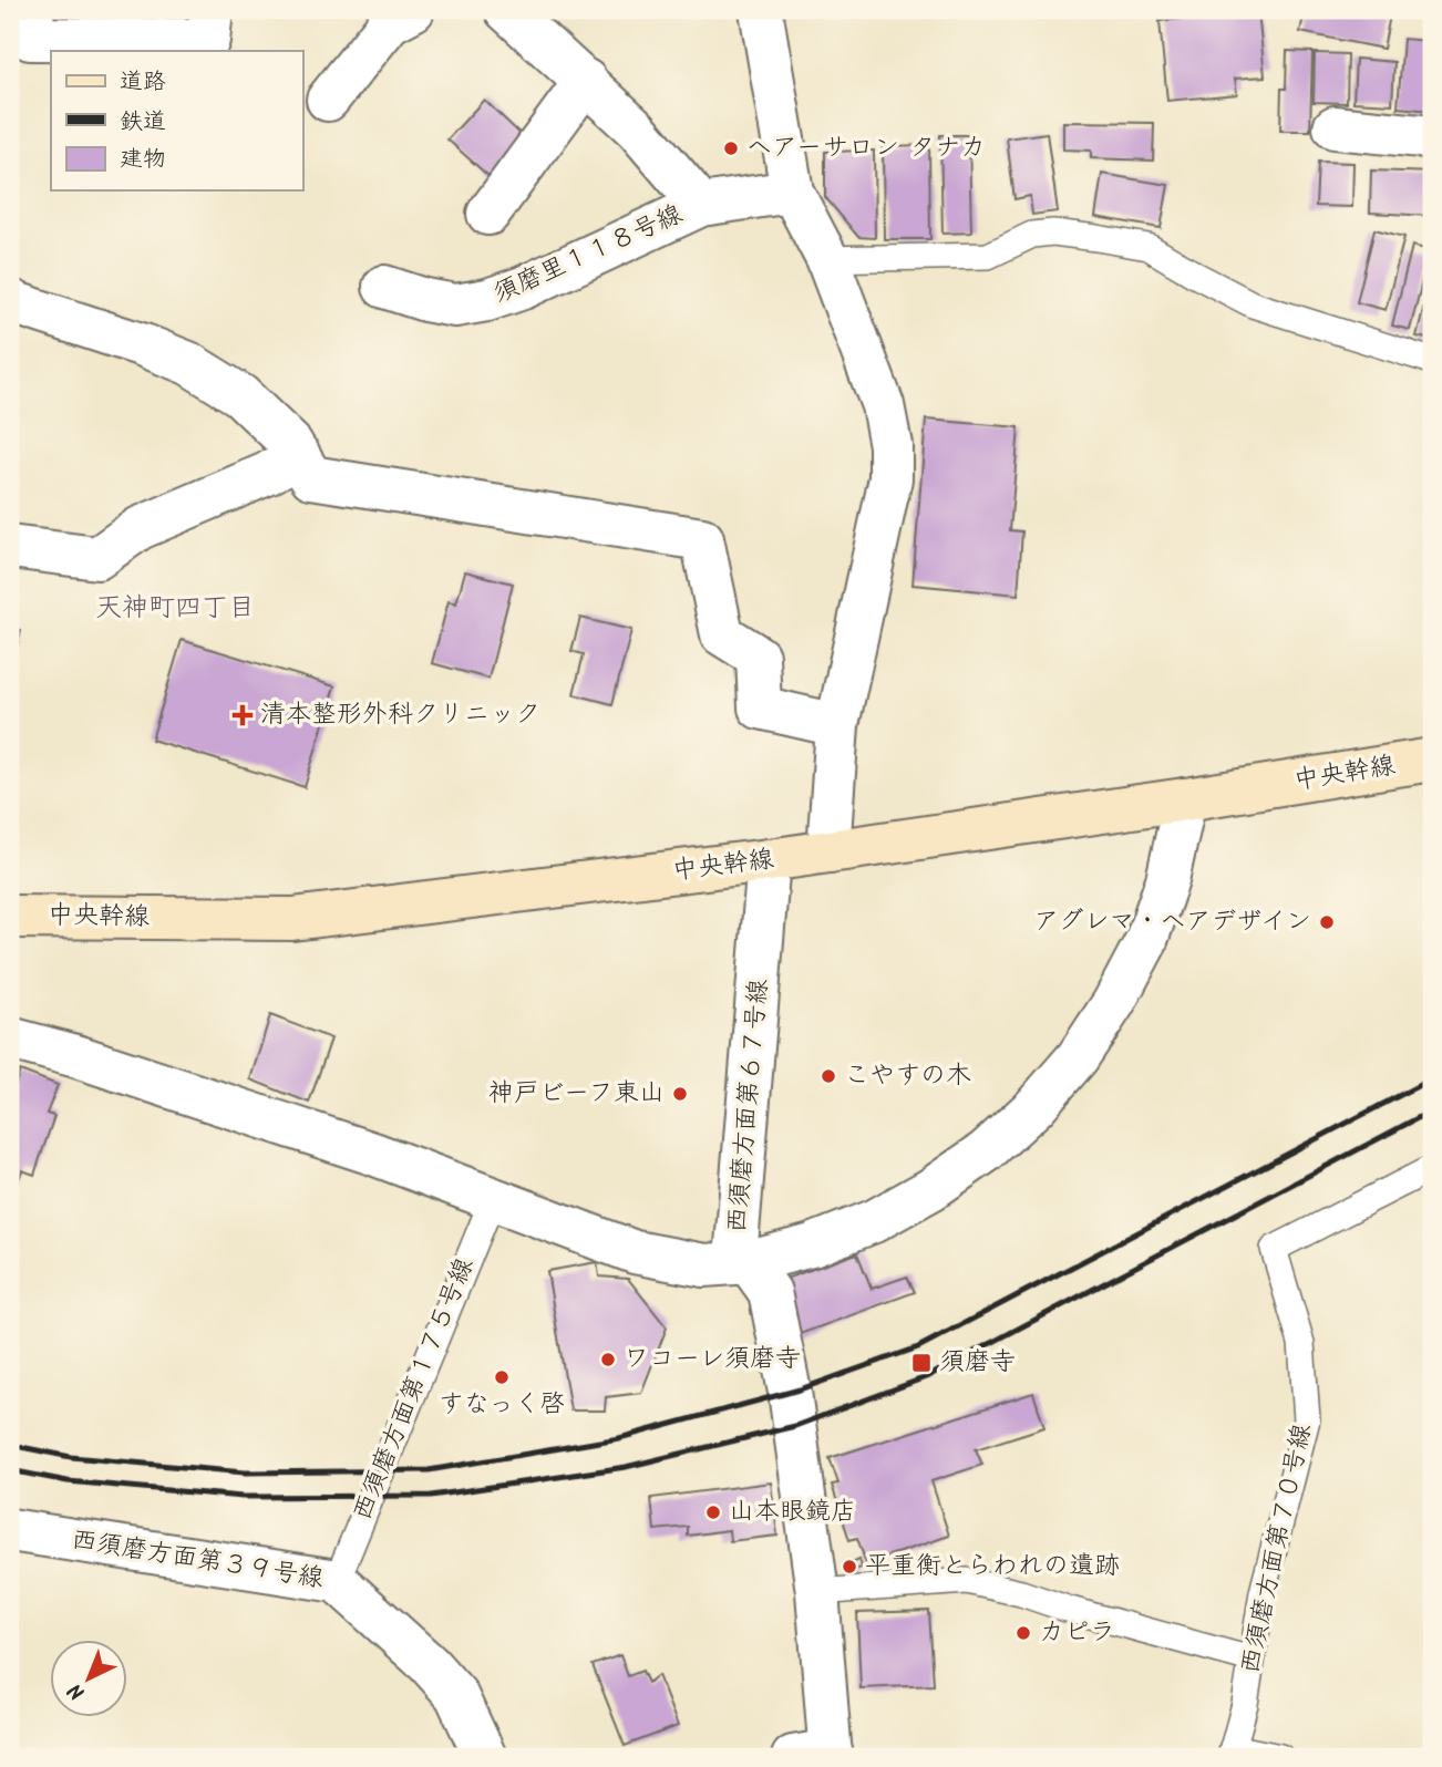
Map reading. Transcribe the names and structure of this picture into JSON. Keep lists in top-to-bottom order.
{
  "streets": {
    "street": [
      "須磨里１１８号線",
      "中央幹線",
      "西須磨方面第６７号線",
      "西須磨方面第３９号線"
    ],
    "lane": ["西須磨方面第１７５号線", "西須磨方面第７０号線"]
  },
  "crossings": [
    ["中央幹線", "西須磨方面第６７号線"],
    ["西須磨方面第１７５号線", "西須磨方面第３９号線"]
  ],
  "districts": ["天神町四丁目"],
  "places": {
    "other": [
      "ヘアーサロン タナカ",
      "アグレマ・ヘアデザイン",
      "こやすの木",
      "神戸ビーフ東山",
      "ワコーレ須磨寺",
      "すなっく啓",
      "山本眼鏡店",
      "平重衡とらわれの遺跡",
      "カピラ"
    ],
    "health": ["清本整形外科クリニック"],
    "transit": ["須磨寺"]
  },
  "legend": ["道路", "鉄道", "建物"],
  "north": "bottom left"
}
